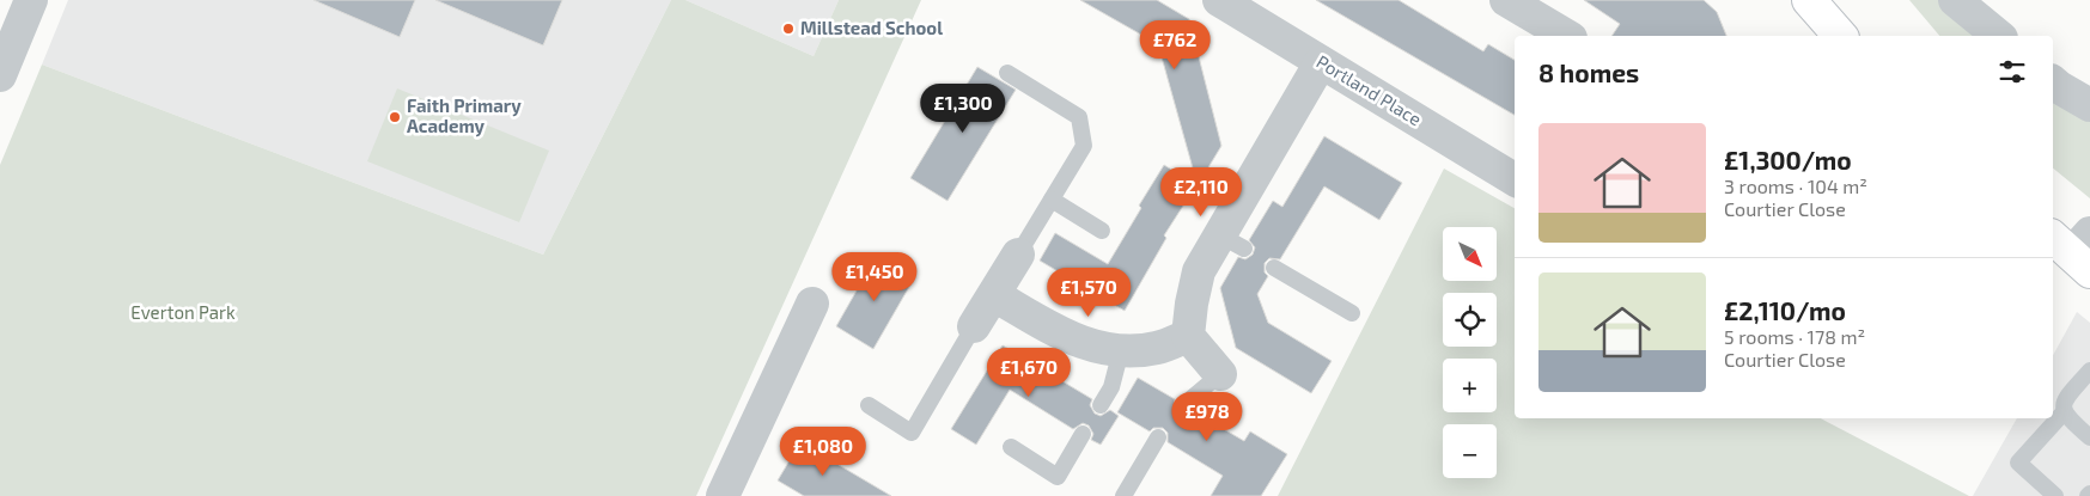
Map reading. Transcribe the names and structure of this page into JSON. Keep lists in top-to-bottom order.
{
  "streets": {
    "street": ["Portland Place"]
  },
  "parks": ["Everton Park"],
  "places": ["Millstead School", "Faith Primary Academy"],
  "north": "bottom right",
  "page": {
    "price": [
      "£762",
      "£1,300",
      "£2,110",
      "£1,450",
      "£1,570",
      "£1,670",
      "£978",
      "£1,080"
    ],
    "heading": "8 homes",
    "list": [
      {
        "name": "£1,300/mo",
        "note": "3 rooms · 104 m² · Courtier Close"
      },
      {
        "name": "£2,110/mo",
        "note": "5 rooms · 178 m² · Courtier Close"
      }
    ],
    "map_buttons": ["+", "−"]
  }
}
